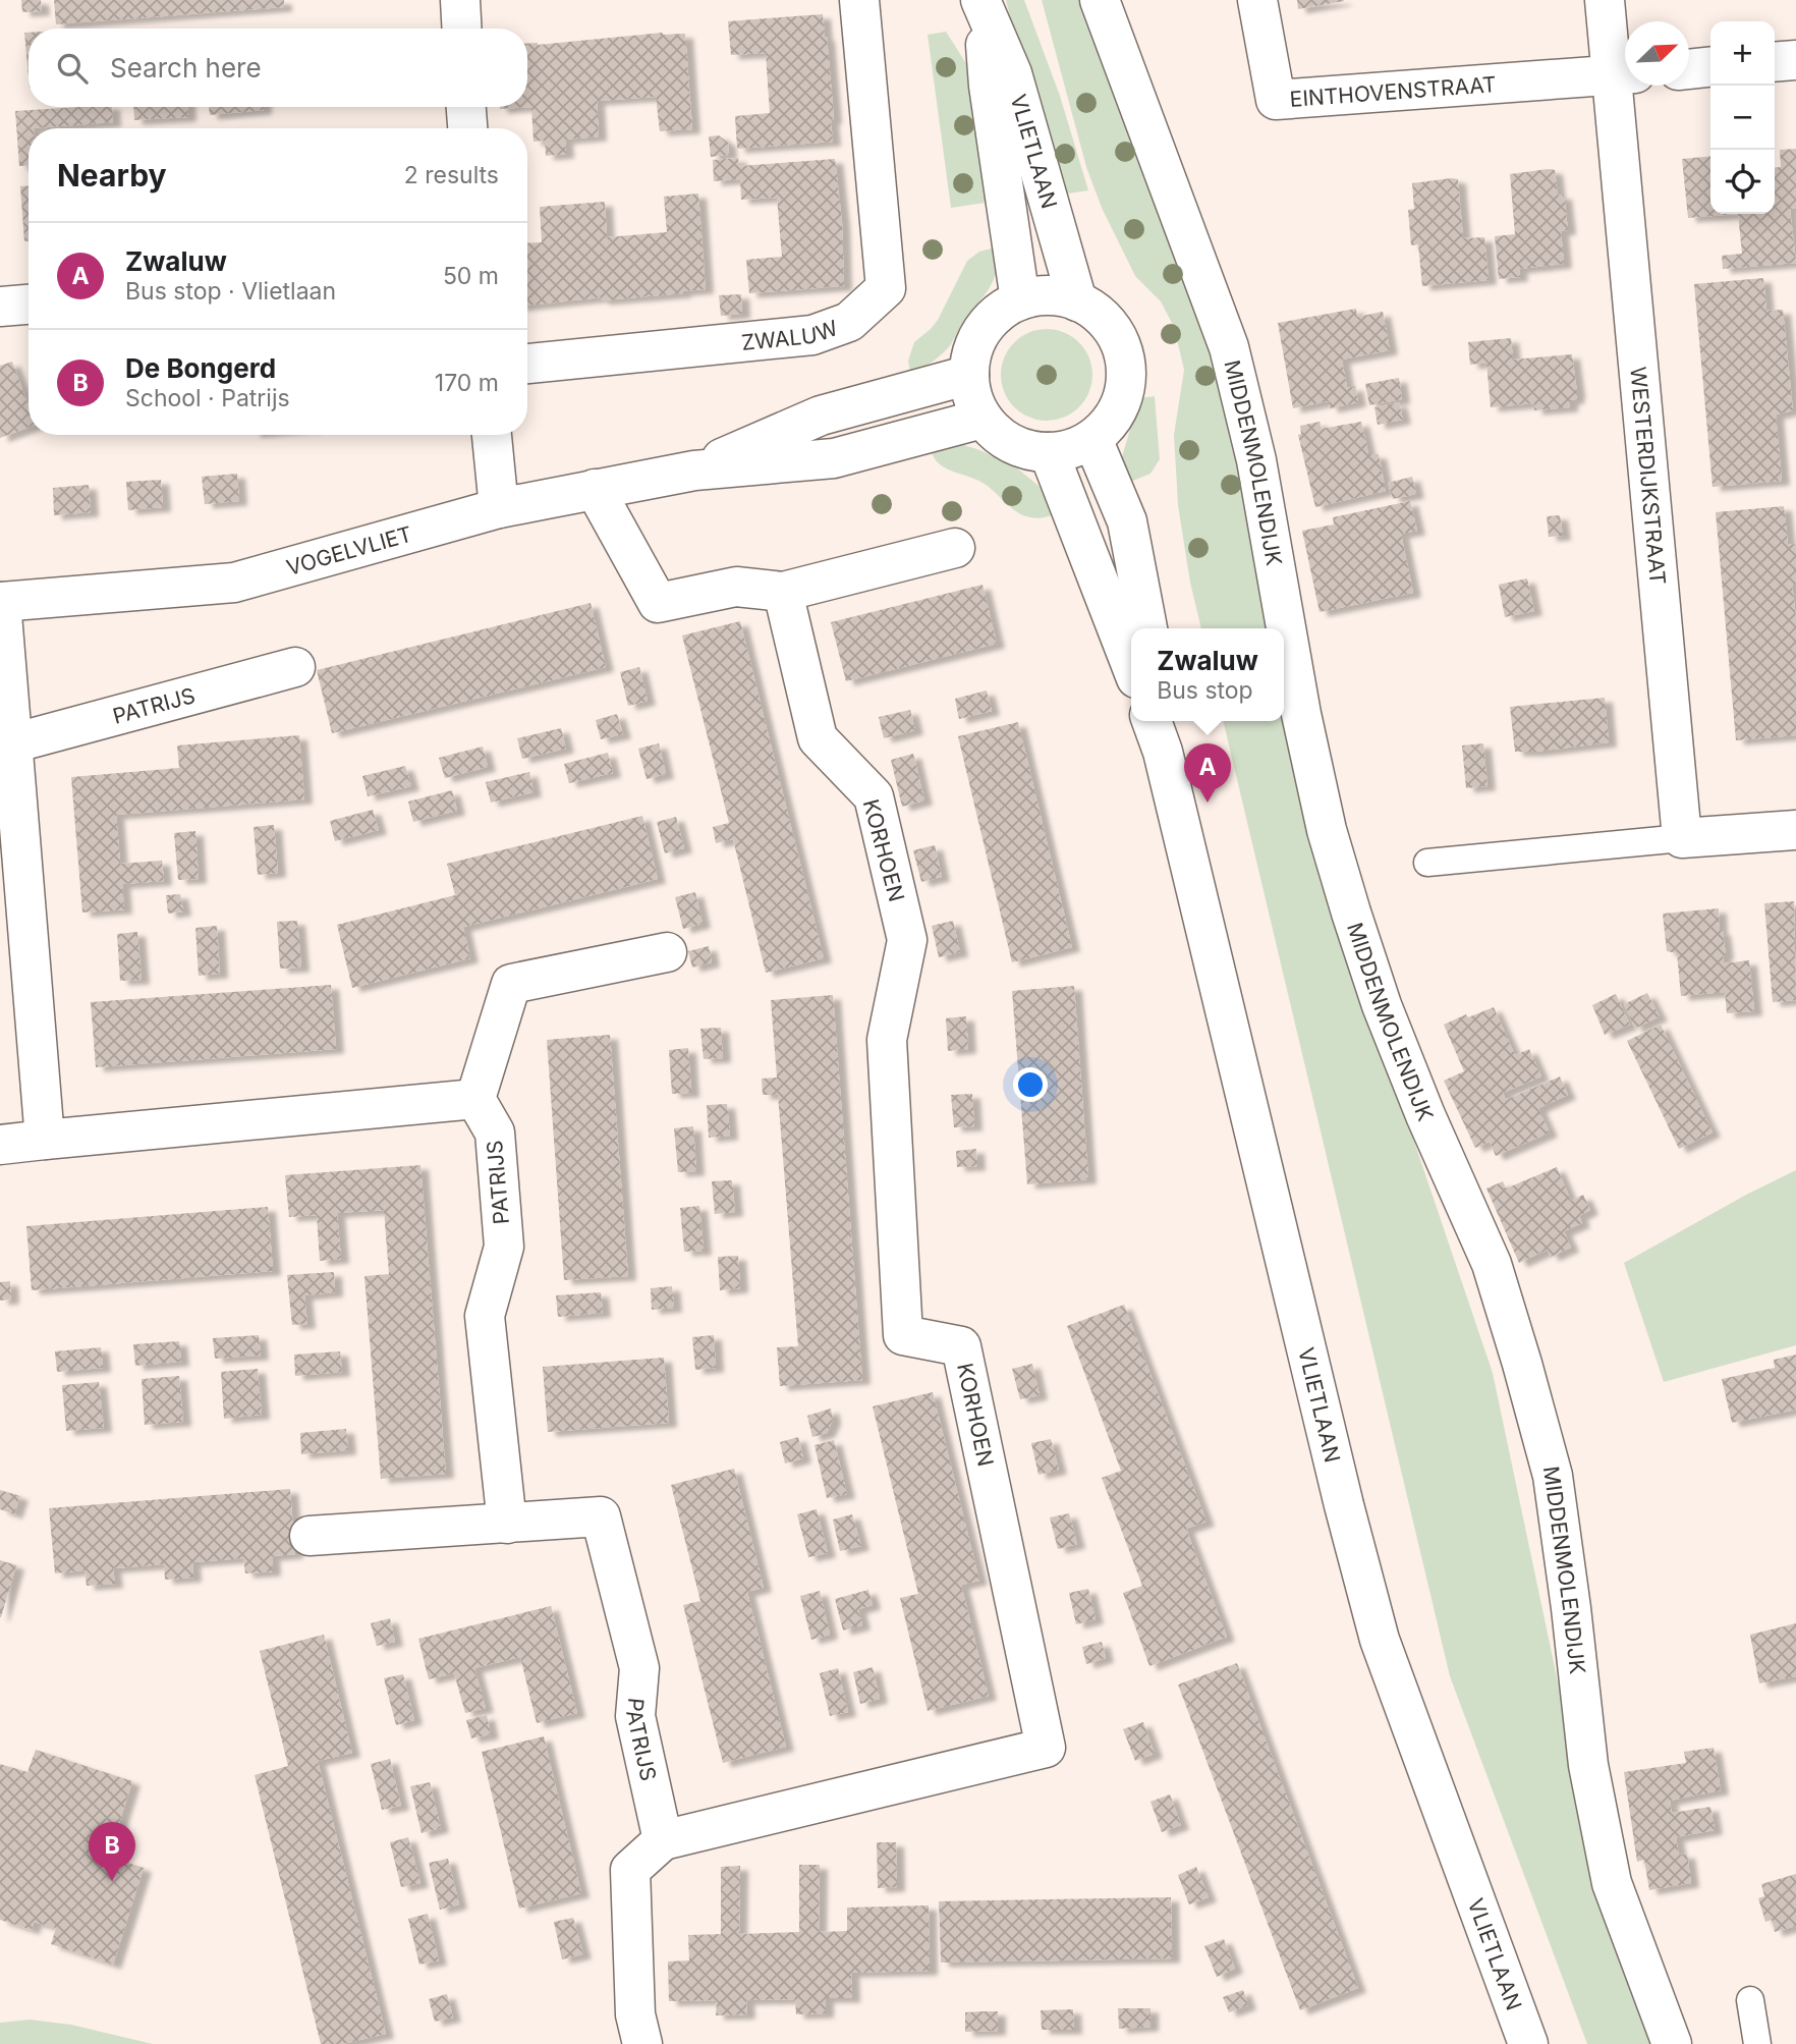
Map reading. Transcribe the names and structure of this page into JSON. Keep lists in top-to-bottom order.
{
  "streets": {
    "street": [
      "EINTHOVENSTRAAT",
      "VLIETLAAN",
      "ZWALUW",
      "MIDDENMOLENDIJK",
      "WESTERDIJKSTRAAT",
      "VOGELVLIET",
      "PATRIJS",
      "KORHOEN"
    ]
  },
  "crossings": [
    ["EINTHOVENSTRAAT", "WESTERDIJKSTRAAT"],
    ["VLIETLAAN", "VOGELVLIET"],
    ["PATRIJS", "KORHOEN"]
  ],
  "north": "top right",
  "page": {
    "map_buttons": ["+", "−"],
    "search": "Search here",
    "heading": ["Nearby", "2 results"],
    "list": [
      {
        "mark": "A",
        "name": "Zwaluw",
        "note": "Bus stop · Vlietlaan",
        "value": "50 m"
      },
      {
        "mark": "B",
        "name": "De Bongerd",
        "note": "School · Patrijs",
        "value": "170 m"
      }
    ],
    "popup": ["Zwaluw", "Bus stop"],
    "pins": ["A", "B"]
  }
}
